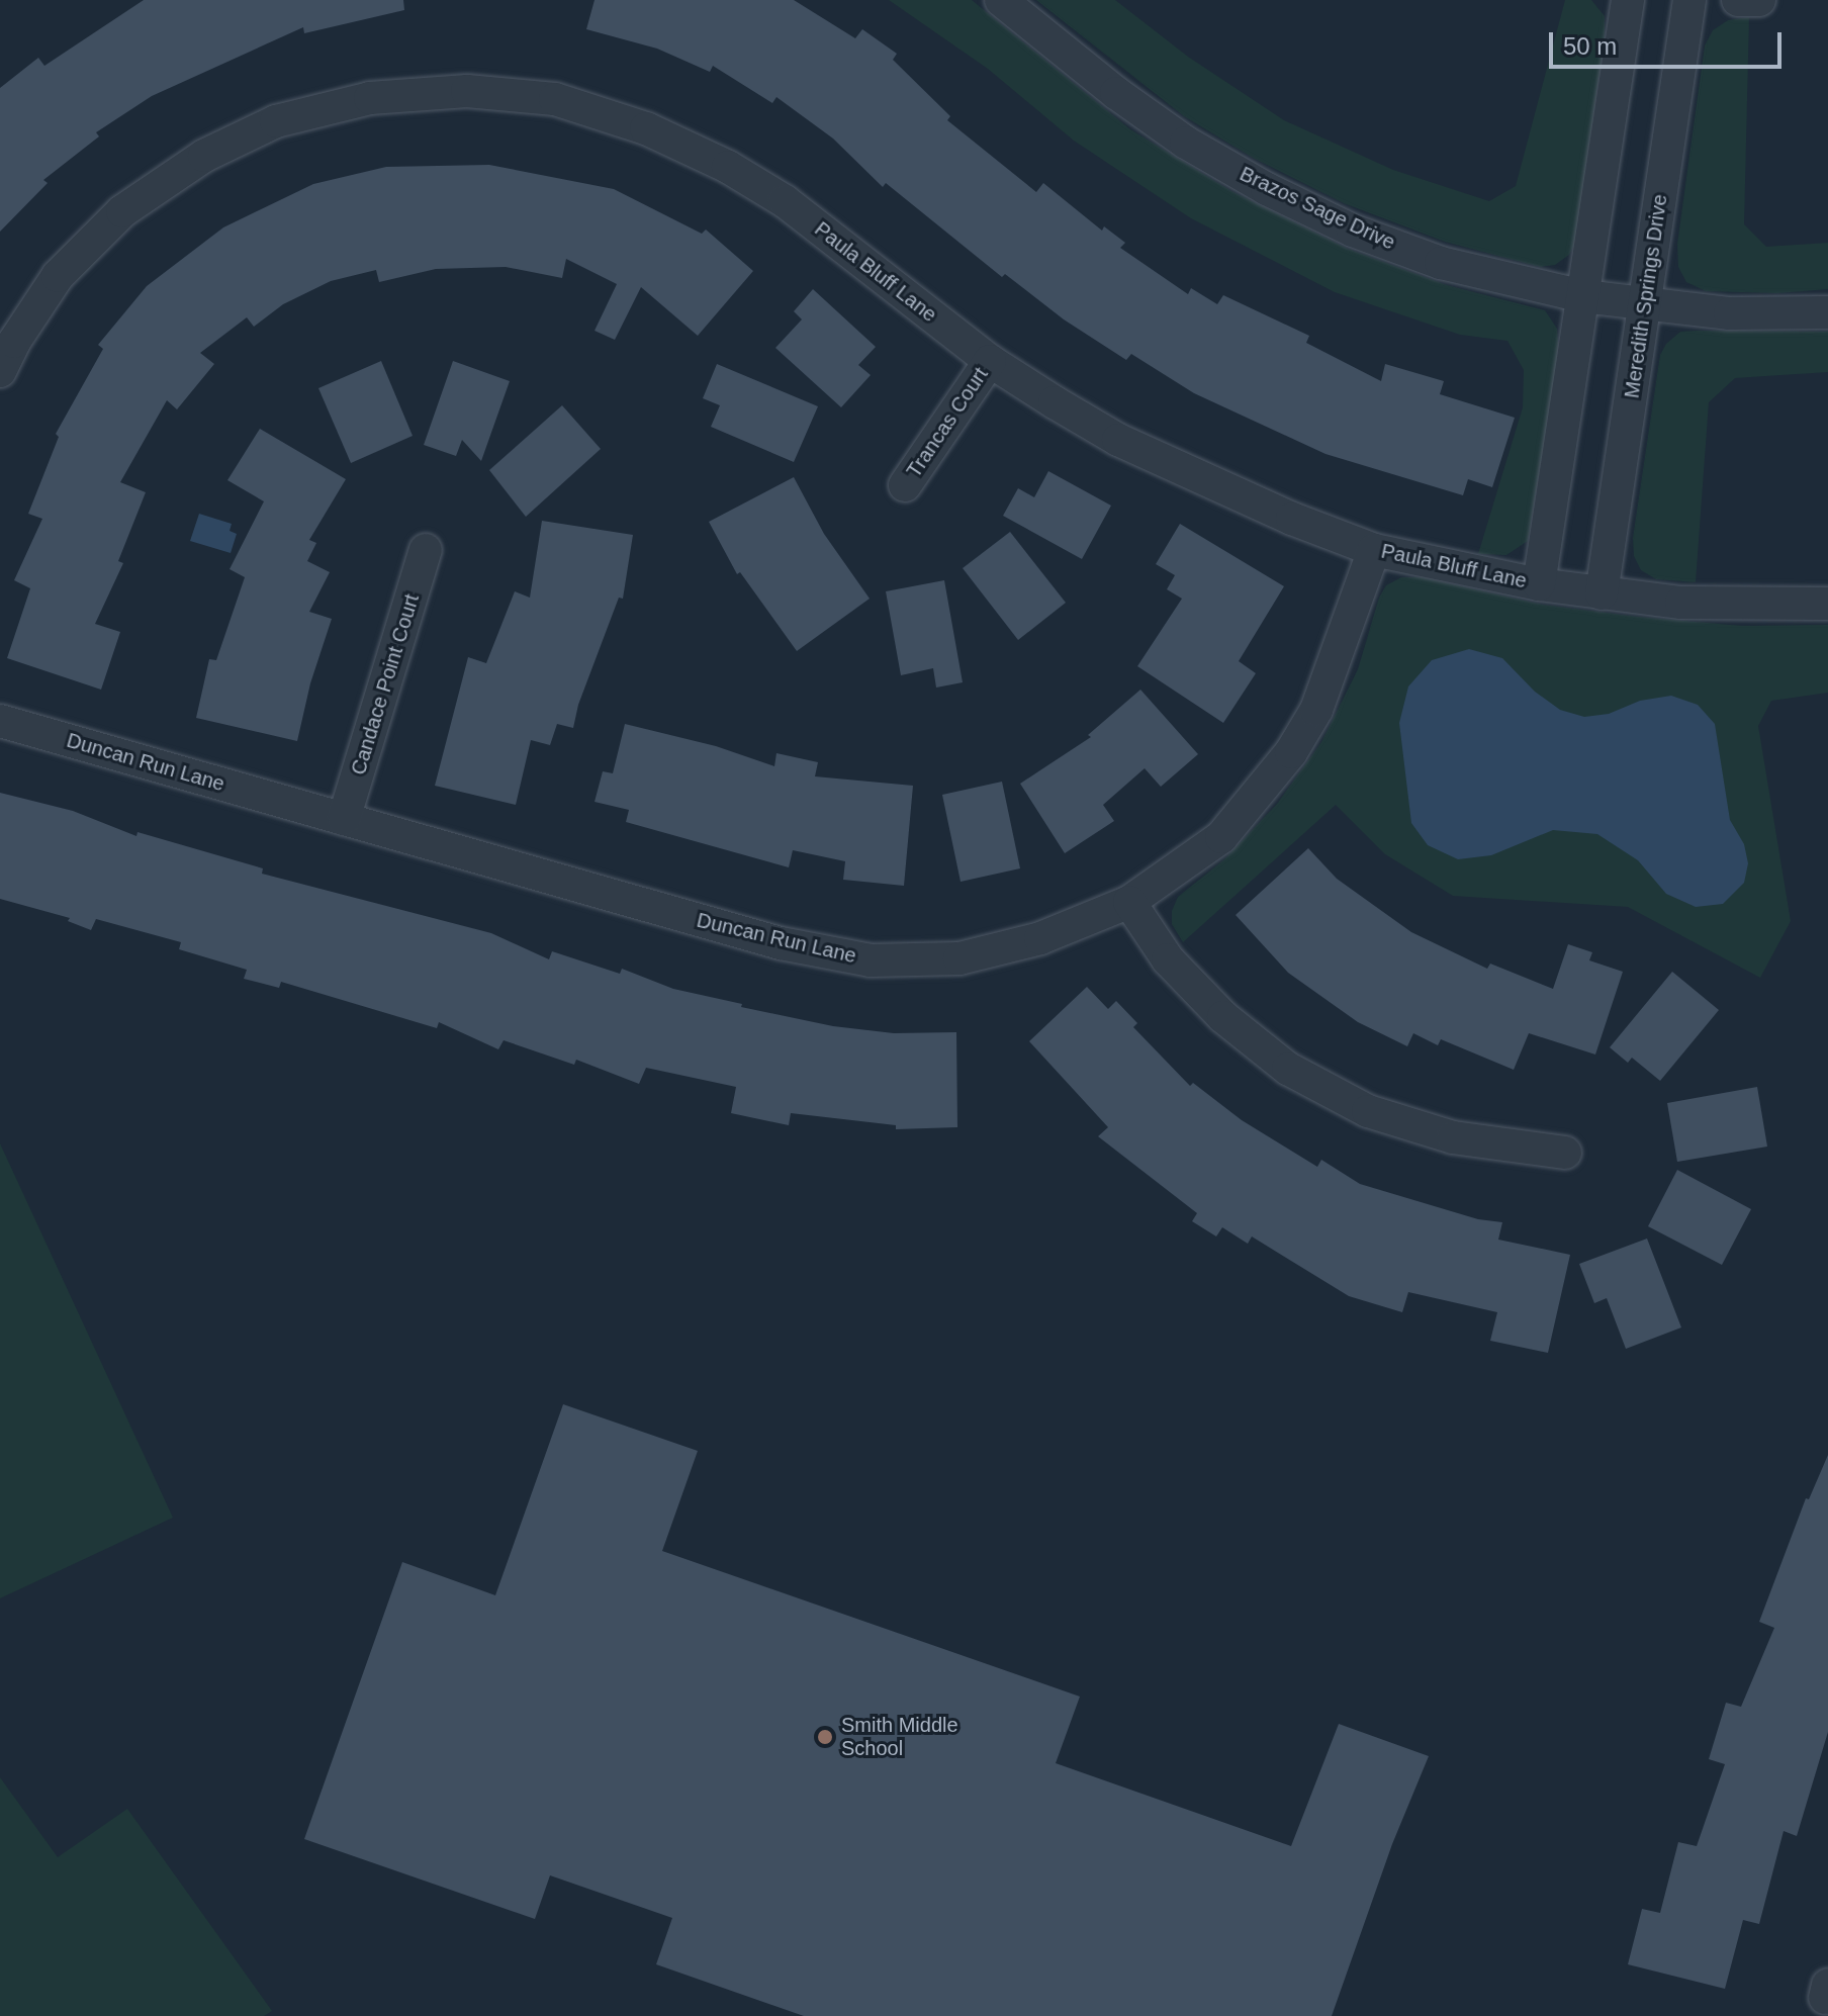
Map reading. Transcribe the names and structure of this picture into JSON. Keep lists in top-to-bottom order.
{
  "streets": {
    "street": [
      "Brazos Sage Drive",
      "Paula Bluff Lane",
      "Meredith Springs Drive",
      "Trancas Court",
      "Candace Point Court",
      "Duncan Run Lane"
    ]
  },
  "crossings": [
    ["Brazos Sage Drive", "Meredith Springs Drive"],
    ["Paula Bluff Lane", "Meredith Springs Drive"],
    ["Paula Bluff Lane", "Trancas Court"],
    ["Paula Bluff Lane", "Duncan Run Lane"],
    ["Candace Point Court", "Duncan Run Lane"]
  ],
  "places": ["Smith Middle School"],
  "scale_bar": "50 m"
}
